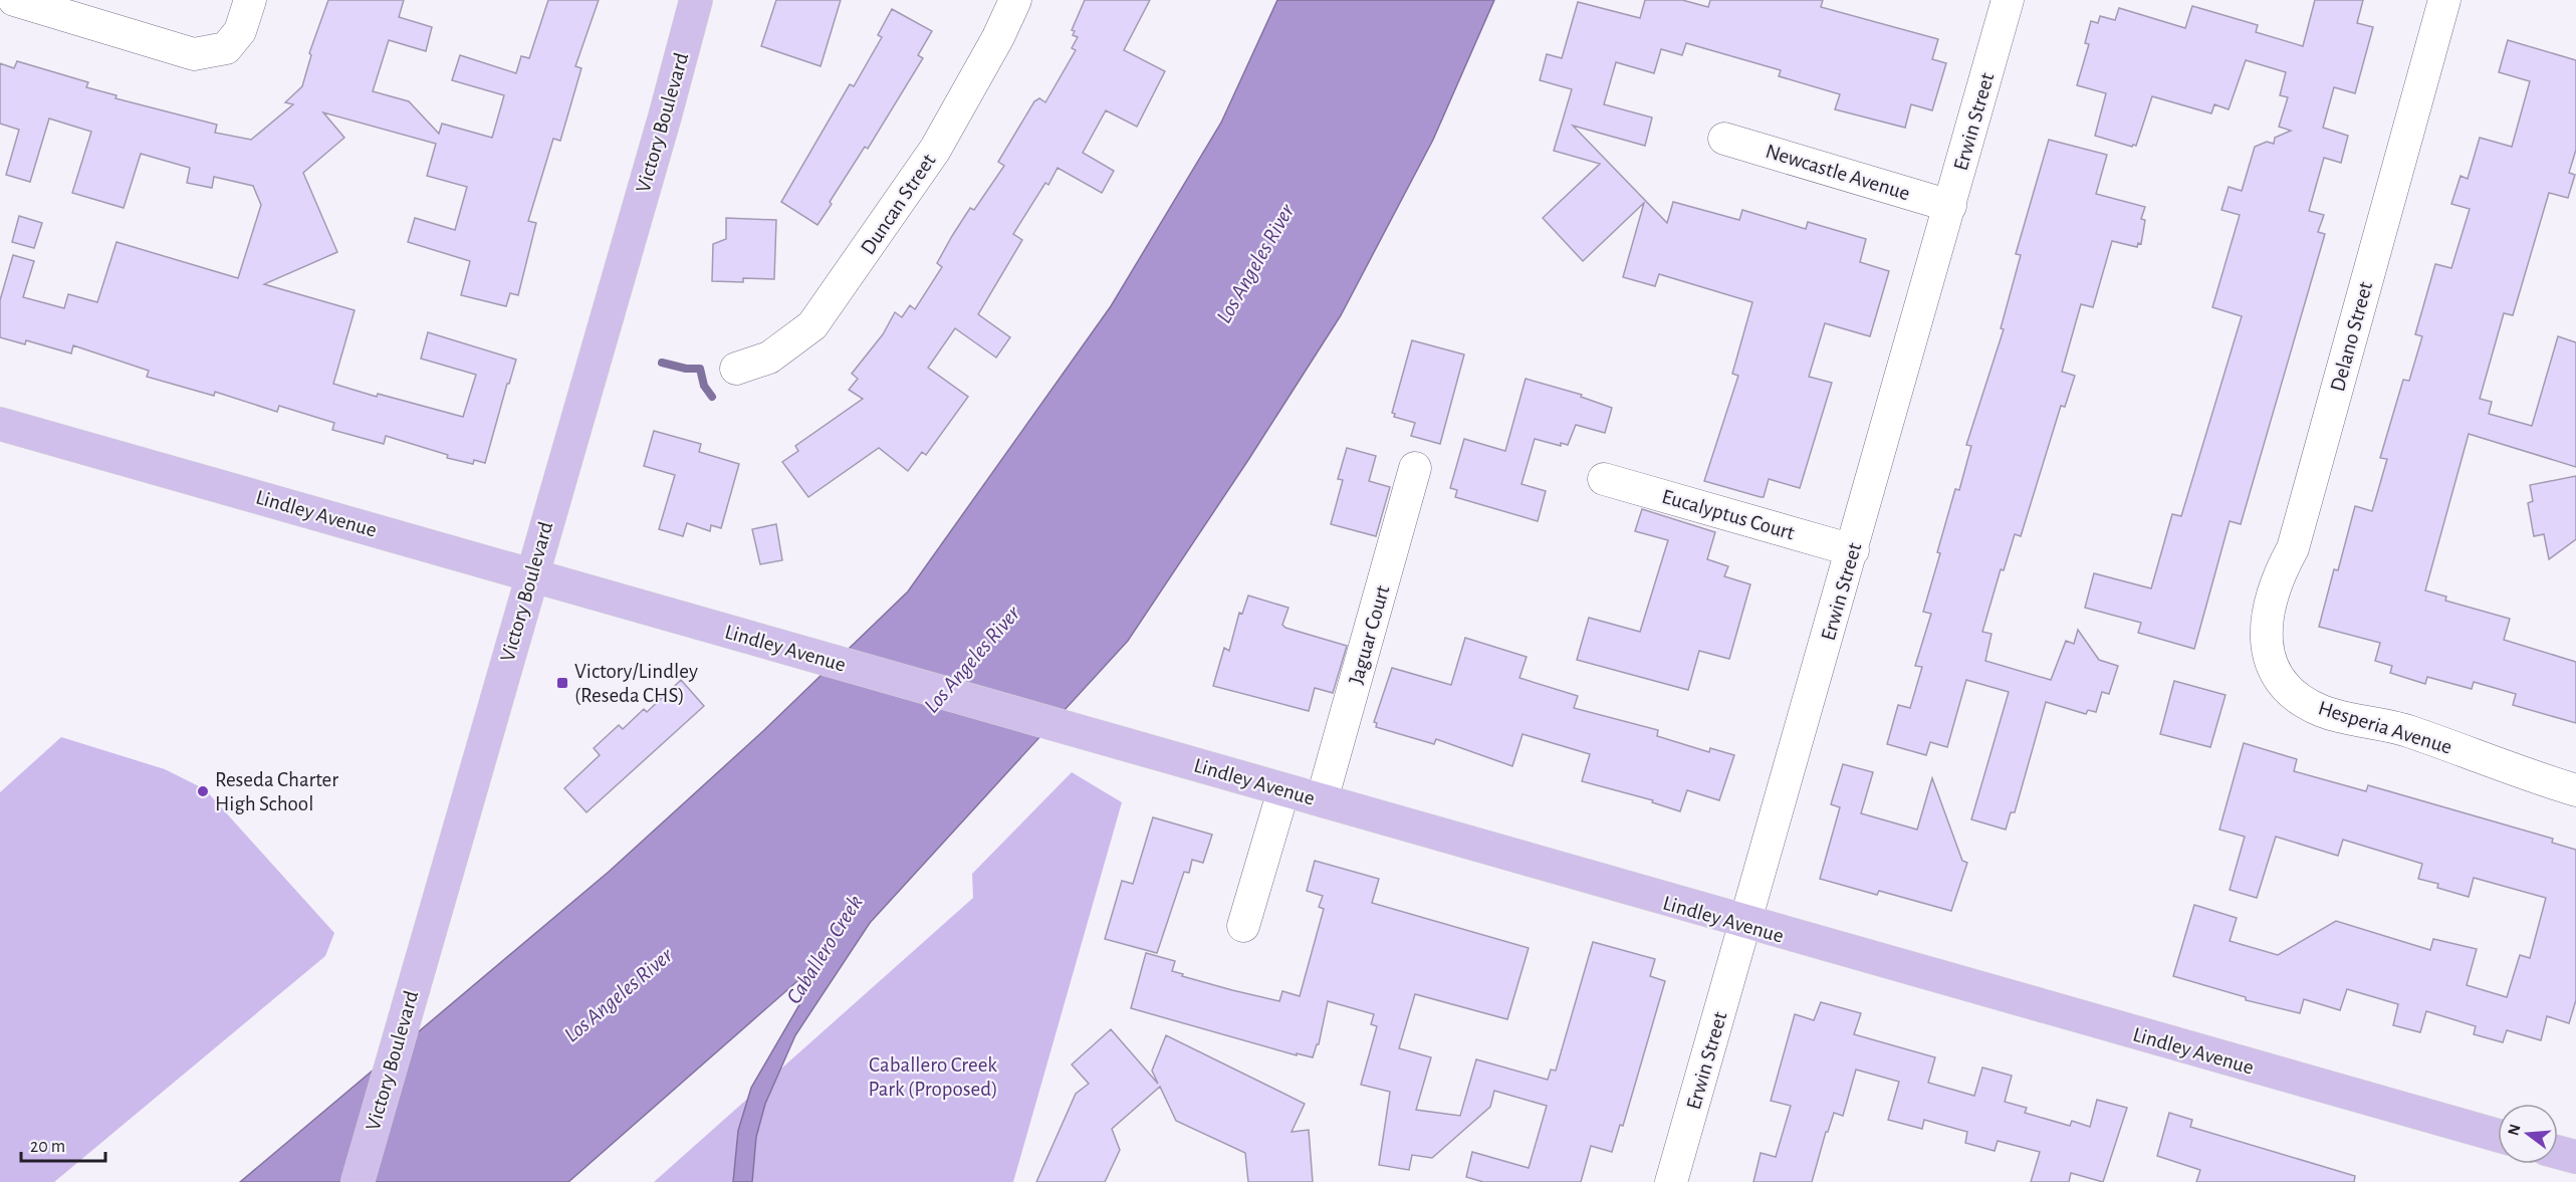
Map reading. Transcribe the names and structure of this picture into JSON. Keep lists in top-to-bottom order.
{
  "streets": {
    "main road": ["Victory Boulevard", "Lindley Avenue"],
    "street": [
      "Erwin Street",
      "Newcastle Avenue",
      "Duncan Street",
      "Delano Street",
      "Eucalyptus Court",
      "Jaguar Court",
      "Hesperia Avenue"
    ]
  },
  "crossings": [
    ["Erwin Street", "Newcastle Avenue"],
    ["Erwin Street", "Lindley Avenue"],
    ["Erwin Street", "Eucalyptus Court"],
    ["Victory Boulevard", "Lindley Avenue"],
    ["Delano Street", "Hesperia Avenue"],
    ["Lindley Avenue", "Jaguar Court"]
  ],
  "water": ["Los Angeles River", "Caballero Creek"],
  "parks": ["Caballero Creek Park (Proposed)"],
  "places": {
    "transit": ["Victory/Lindley (Reseda CHS)"],
    "other": ["Reseda Charter High School"]
  },
  "scale_bar": "20 m",
  "north": "left"
}
